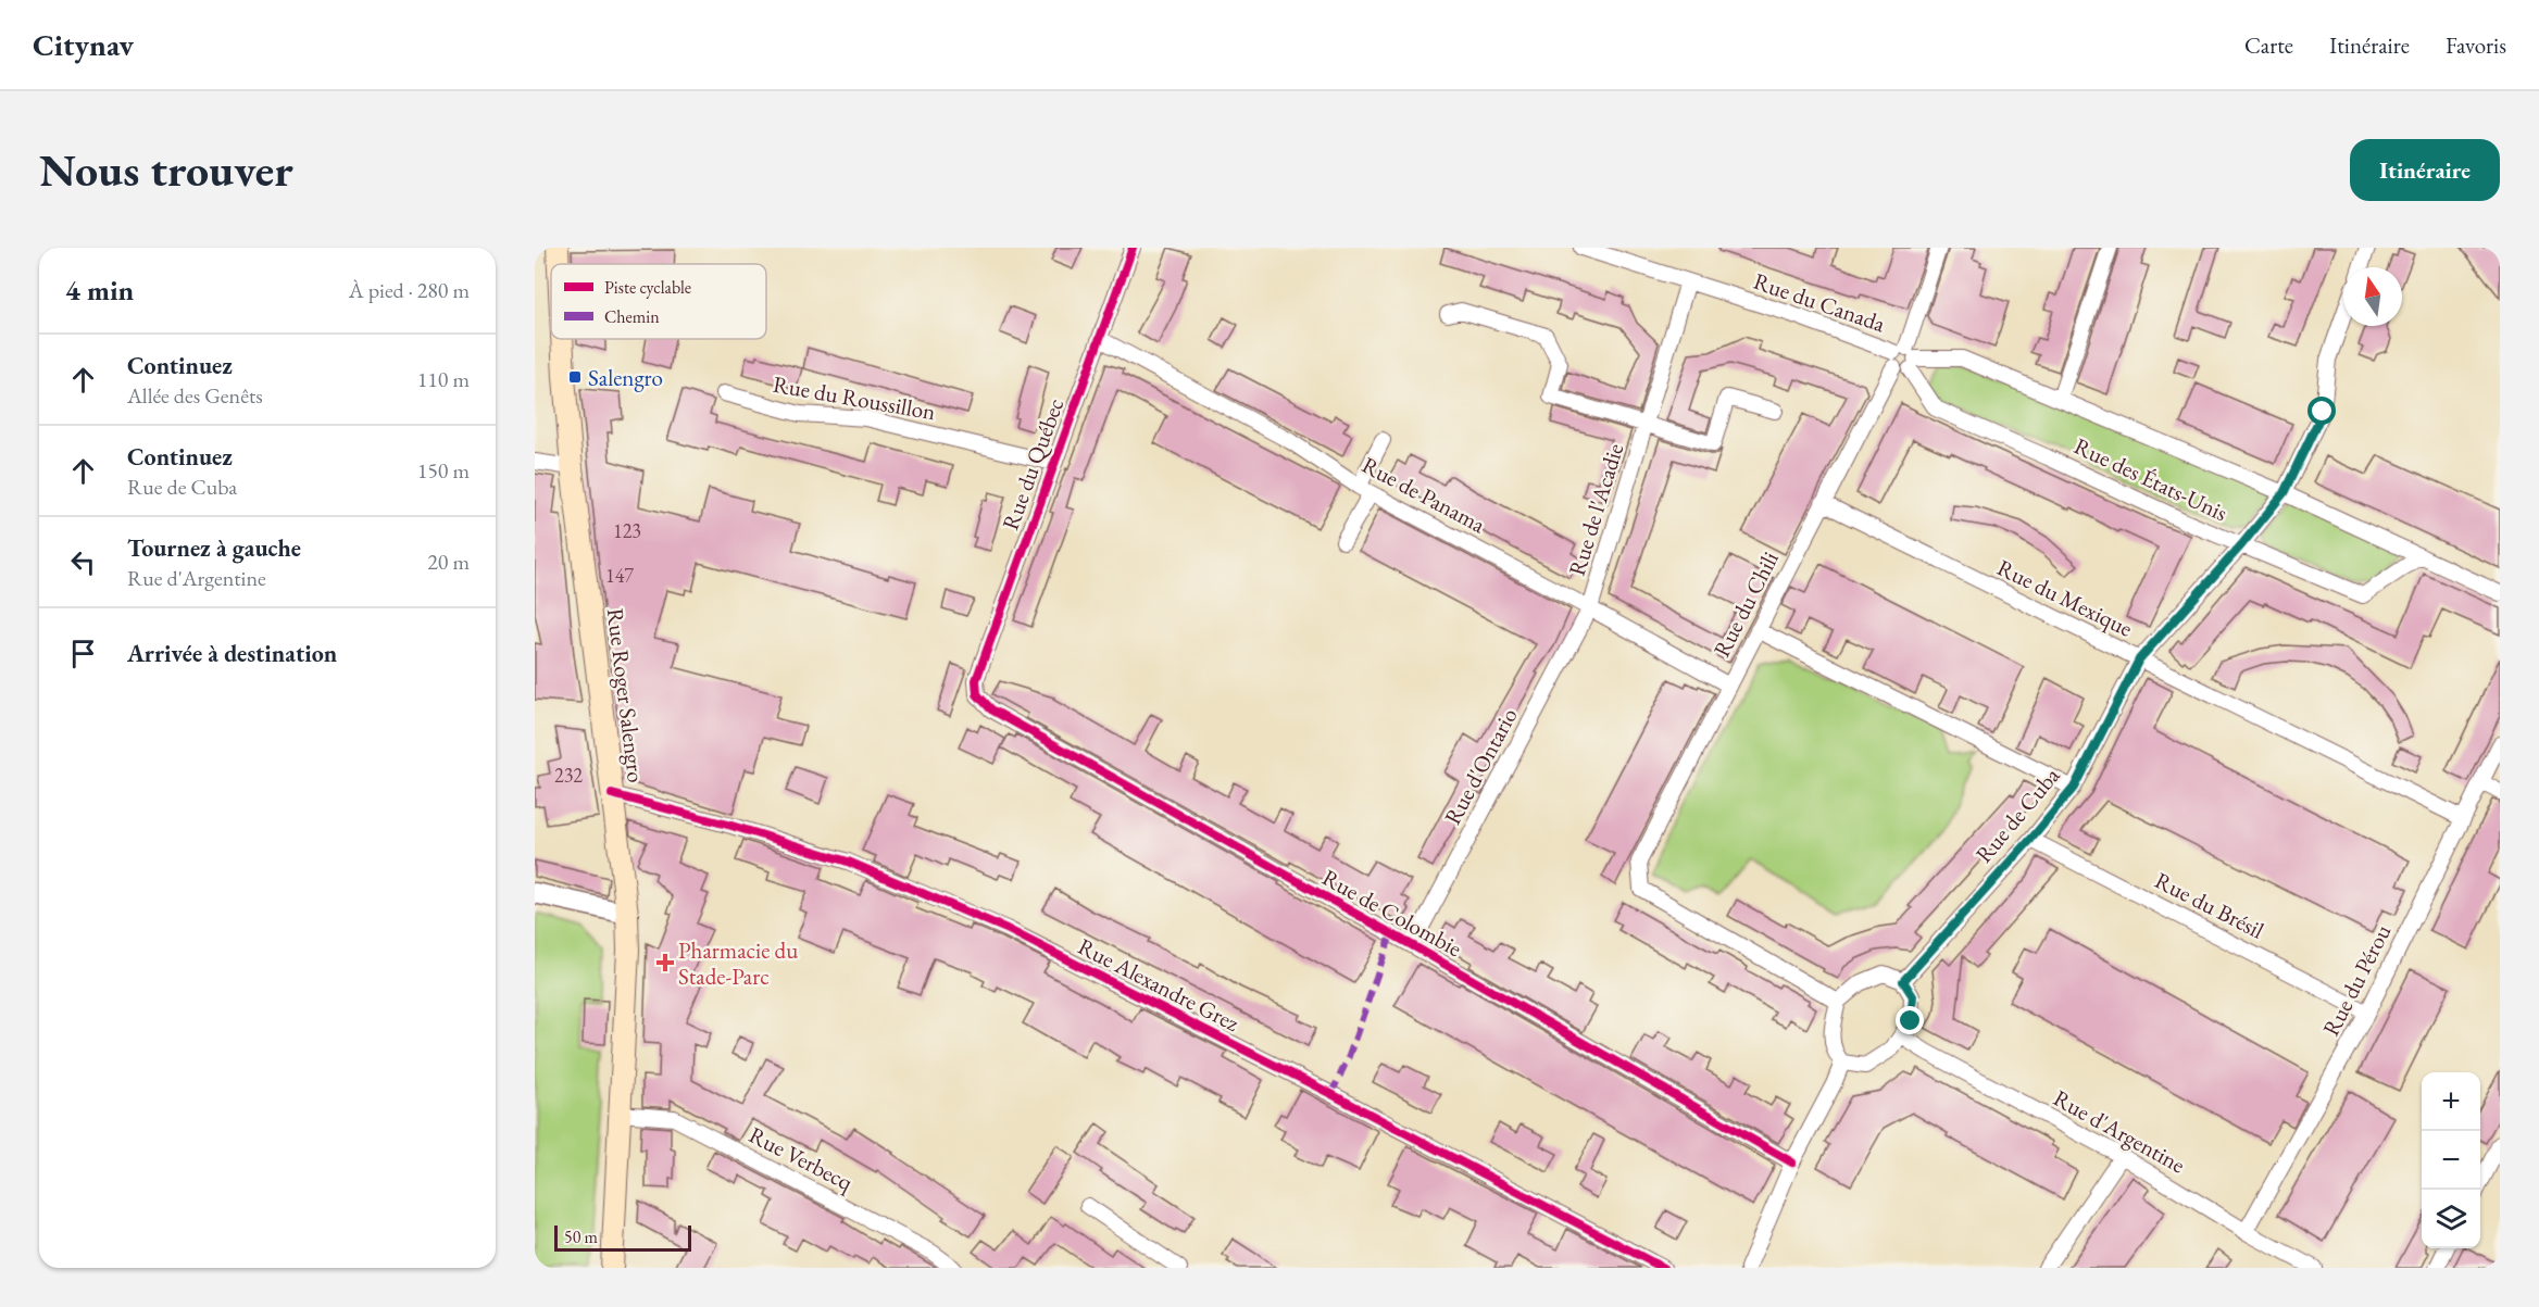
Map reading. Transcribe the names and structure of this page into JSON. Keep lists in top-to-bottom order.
{
  "streets": {
    "main road": ["Rue Roger Salengro"],
    "street": [
      "Rue du Canada",
      "Rue du Roussillon",
      "Rue du Québec",
      "Rue des États-Unis",
      "Rue de Panama",
      "Rue de l'Acadie",
      "Rue du Mexique",
      "Rue du Chili",
      "Rue d'Ontario",
      "Rue de Cuba",
      "Rue du Brésil",
      "Rue de Colombie",
      "Rue du Pérou",
      "Rue Alexandre Grez",
      "Rue d'Argentine",
      "Rue Verbecq"
    ]
  },
  "crossings": [
    ["Rue du Canada", "Rue des États-Unis"],
    ["Rue du Canada", "Rue de l'Acadie"],
    ["Rue du Canada", "Rue du Chili"],
    ["Rue du Roussillon", "Rue du Québec"],
    ["Rue du Québec", "Rue de Panama"],
    ["Rue du Québec", "Rue de Colombie"],
    ["Rue des États-Unis", "Rue du Chili"],
    ["Rue des États-Unis", "Rue de Cuba"],
    ["Rue de Panama", "Rue de l'Acadie"],
    ["Rue de Panama", "Rue du Chili"],
    ["Rue de Panama", "Rue d'Ontario"],
    ["Rue de l'Acadie", "Rue d'Ontario"],
    ["Rue du Mexique", "Rue du Chili"],
    ["Rue du Mexique", "Rue de Cuba"],
    ["Rue du Mexique", "Rue du Pérou"],
    ["Rue du Chili", "Rue de Cuba"],
    ["Rue du Chili", "Rue d'Argentine"],
    ["Rue Roger Salengro", "Rue Alexandre Grez"],
    ["Rue Roger Salengro", "Rue Verbecq"],
    ["Rue d'Ontario", "Rue de Colombie"],
    ["Rue de Cuba", "Rue du Brésil"],
    ["Rue de Cuba", "Rue d'Argentine"],
    ["Rue du Brésil", "Rue du Pérou"],
    ["Rue du Pérou", "Rue d'Argentine"]
  ],
  "places": {
    "transit": ["Salengro"],
    "health": ["Pharmacie du Stade-Parc"]
  },
  "house_numbers": ["123", "147", "232"],
  "legend": ["Piste cyclable", "Chemin"],
  "scale_bar": "50 m",
  "north": "top",
  "page": {
    "header": "Citynav",
    "nav": ["Carte", "Itinéraire", "Favoris"],
    "buttons": "Itinéraire",
    "title": "Nous trouver",
    "heading": ["4 min", "À pied · 280 m"],
    "list": [
      ["Continuez", "Allée des Genêts", "110 m"],
      ["Continuez", "Rue de Cuba", "150 m"],
      ["Tournez à gauche", "Rue d'Argentine", "20 m"],
      "Arrivée à destination"
    ],
    "map_buttons": ["+", "−"],
    "scale": "50 m"
  }
}
